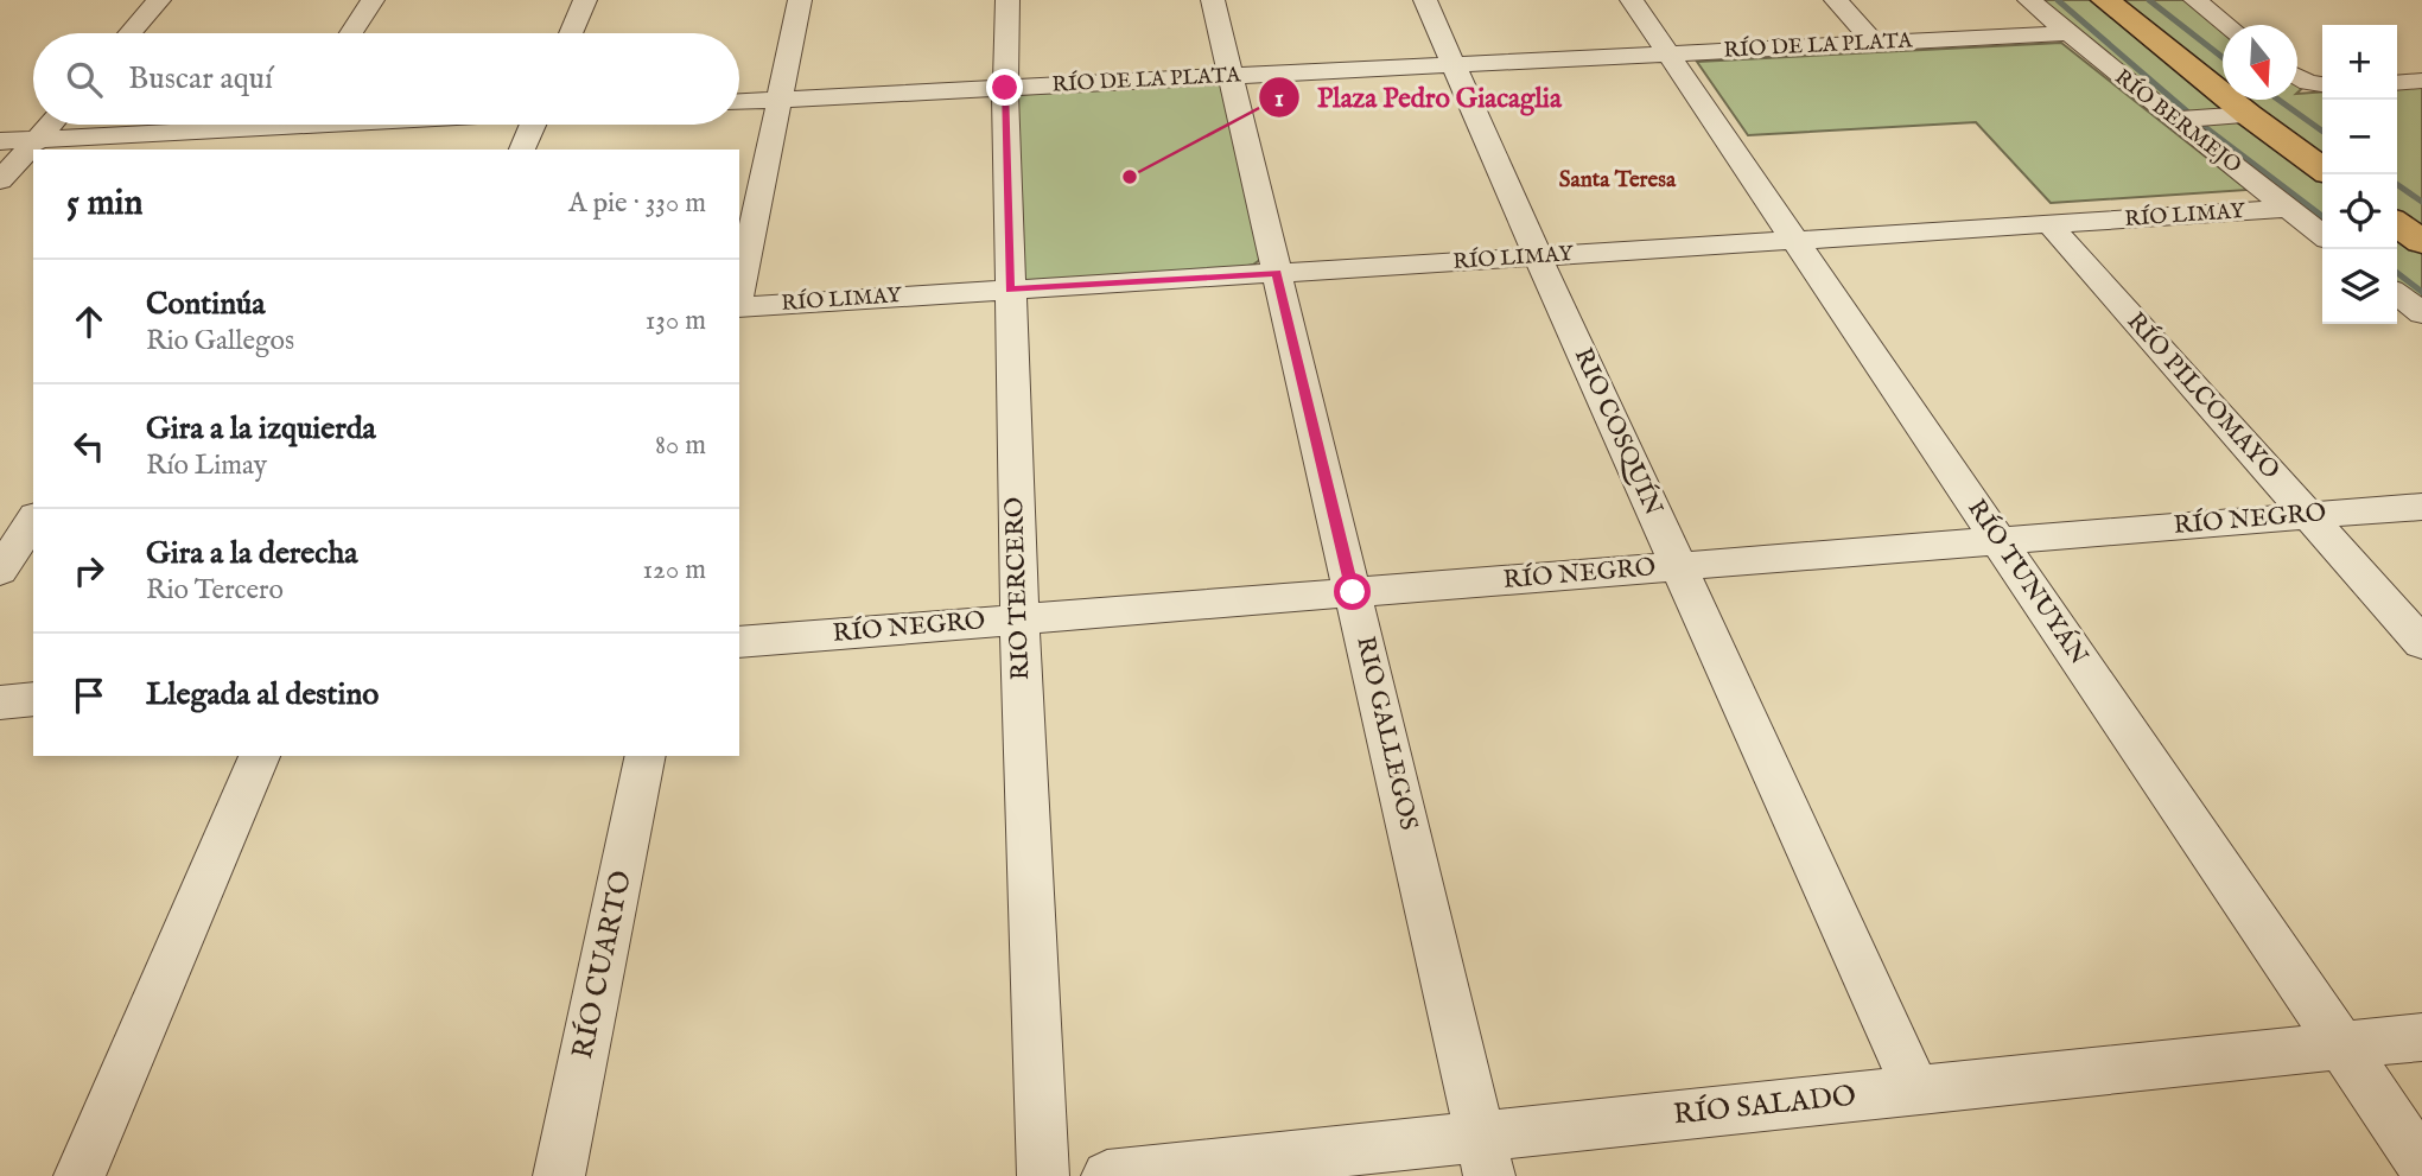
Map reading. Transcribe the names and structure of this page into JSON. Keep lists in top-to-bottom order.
{
  "streets": {
    "street": [
      "RÍO DE LA PLATA",
      "RÍO BERMEJO",
      "RÍO LIMAY",
      "RÍO PILCOMAYO",
      "RIO COSQUÍN",
      "RÍO NEGRO",
      "RÍO TUNUYÁN",
      "RIO TERCERO",
      "RIO GALLEGOS",
      "RÍO CUARTO",
      "RÍO SALADO"
    ]
  },
  "crossings": [
    ["RÍO DE LA PLATA", "RÍO BERMEJO"],
    ["RÍO DE LA PLATA", "RIO COSQUÍN"],
    ["RÍO DE LA PLATA", "RÍO TUNUYÁN"],
    ["RÍO DE LA PLATA", "RIO TERCERO"],
    ["RÍO DE LA PLATA", "RIO GALLEGOS"],
    ["RÍO BERMEJO", "RÍO LIMAY"],
    ["RÍO LIMAY", "RÍO PILCOMAYO"],
    ["RÍO LIMAY", "RIO COSQUÍN"],
    ["RÍO LIMAY", "RÍO TUNUYÁN"],
    ["RÍO LIMAY", "RIO TERCERO"],
    ["RÍO LIMAY", "RIO GALLEGOS"],
    ["RÍO PILCOMAYO", "RÍO NEGRO"],
    ["RIO COSQUÍN", "RÍO NEGRO"],
    ["RIO COSQUÍN", "RÍO SALADO"],
    ["RÍO NEGRO", "RÍO TUNUYÁN"],
    ["RÍO NEGRO", "RIO TERCERO"],
    ["RÍO NEGRO", "RIO GALLEGOS"],
    ["RÍO TUNUYÁN", "RÍO SALADO"],
    ["RIO GALLEGOS", "RÍO SALADO"]
  ],
  "districts": ["Santa Teresa"],
  "places": ["Plaza Pedro Giacaglia"],
  "north": "bottom",
  "page": {
    "map_buttons": ["+", "−"],
    "search": "Buscar aquí",
    "heading": ["5 min", "A pie · 330 m"],
    "list": [
      ["Continúa", "Rio Gallegos", "130 m"],
      ["Gira a la izquierda", "Río Limay", "80 m"],
      ["Gira a la derecha", "Rio Tercero", "120 m"],
      "Llegada al destino"
    ]
  }
}
